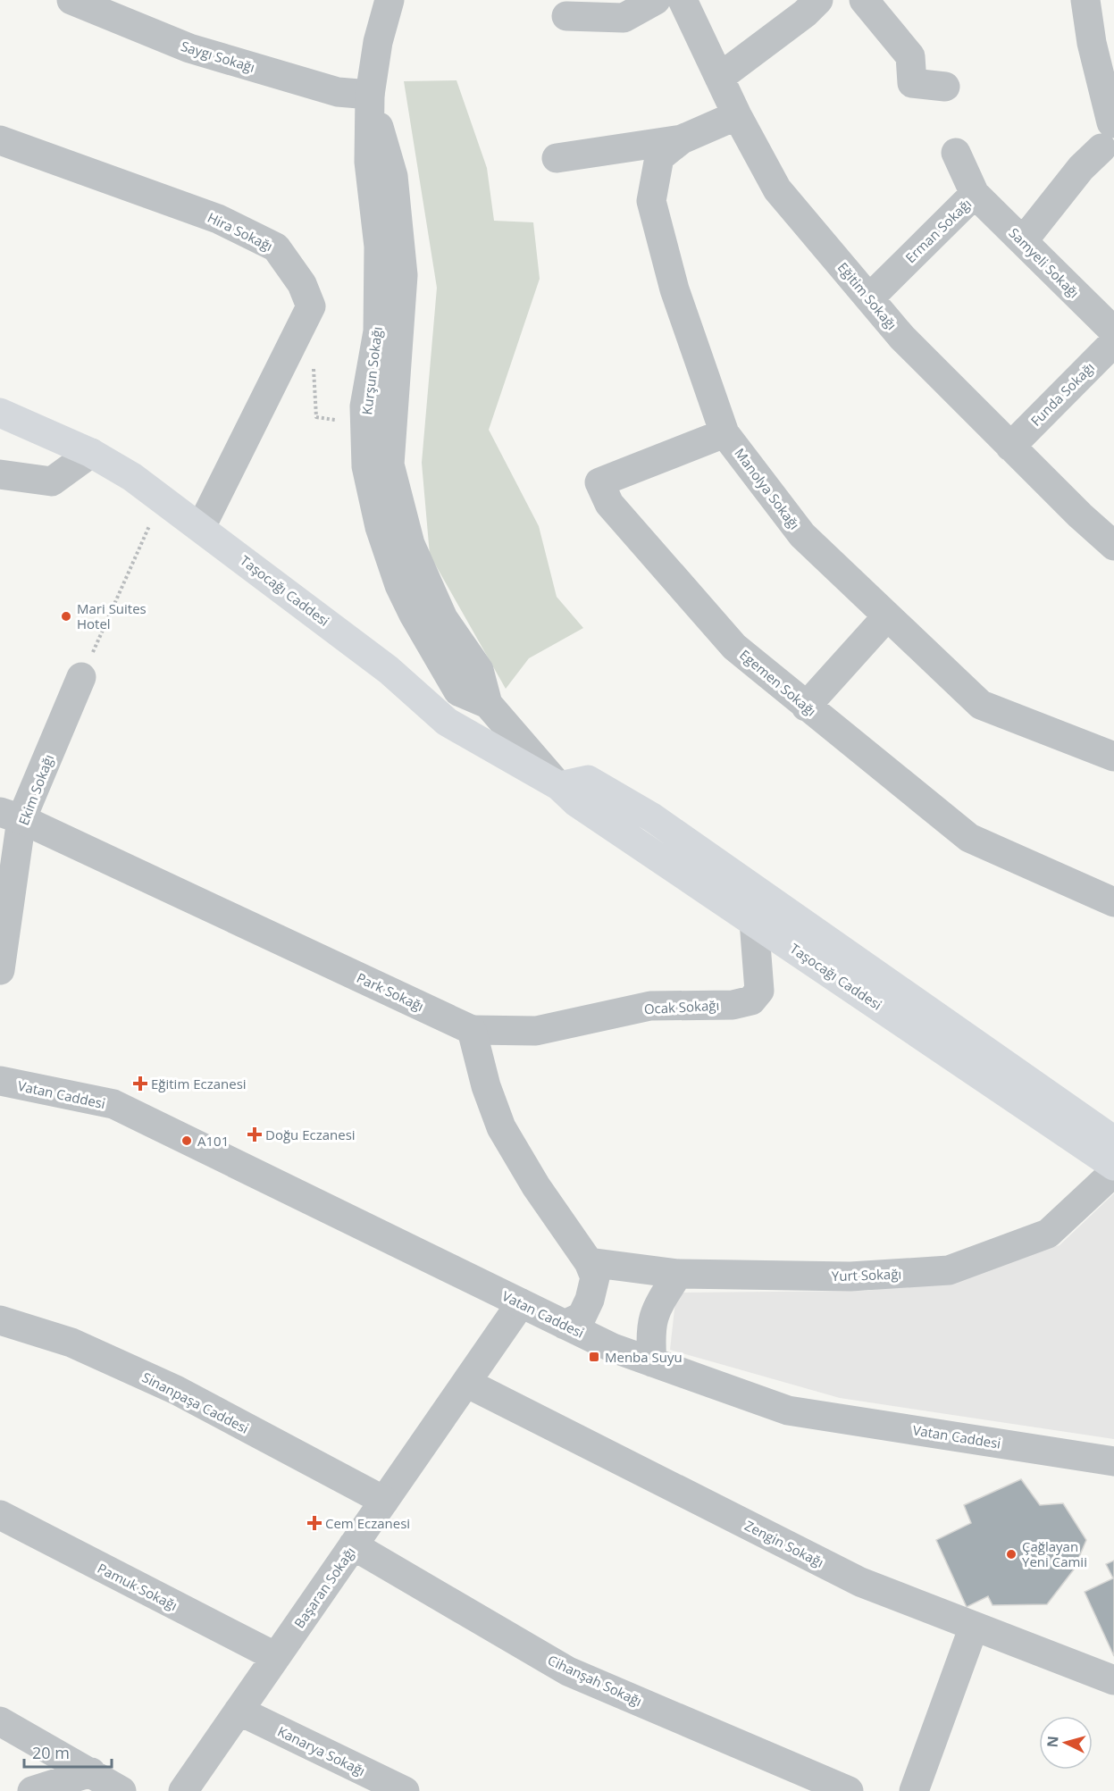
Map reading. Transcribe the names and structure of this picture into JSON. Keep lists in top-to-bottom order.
{
  "streets": {
    "main road": ["Taşocağı Caddesi"],
    "street": [
      "Saygı Sokağı",
      "Erman Sokağı",
      "Hira Sokağı",
      "Samyeli Sokağı",
      "Eğitim Sokağı",
      "Kurşun Sokağı",
      "Funda Sokağı",
      "Manolya Sokağı",
      "Egemen Sokağı",
      "Ekim Sokağı",
      "Park Sokağı",
      "Ocak Sokağı",
      "Vatan Caddesi",
      "Yurt Sokağı",
      "Sinanpaşa Caddesi",
      "Zengin Sokağı",
      "Pamuk Sokağı",
      "Başaran Sokağı",
      "Cihanşah Sokağı",
      "Kanarya Sokağı"
    ]
  },
  "crossings": [
    ["Saygı Sokağı", "Kurşun Sokağı"],
    ["Erman Sokağı", "Samyeli Sokağı"],
    ["Erman Sokağı", "Eğitim Sokağı"],
    ["Hira Sokağı", "Taşocağı Caddesi"],
    ["Eğitim Sokağı", "Funda Sokağı"],
    ["Eğitim Sokağı", "Manolya Sokağı"],
    ["Kurşun Sokağı", "Taşocağı Caddesi"],
    ["Manolya Sokağı", "Egemen Sokağı"],
    ["Taşocağı Caddesi", "Ocak Sokağı"],
    ["Ekim Sokağı", "Park Sokağı"],
    ["Park Sokağı", "Ocak Sokağı"],
    ["Vatan Caddesi", "Başaran Sokağı"],
    ["Sinanpaşa Caddesi", "Başaran Sokağı"],
    ["Zengin Sokağı", "Başaran Sokağı"],
    ["Pamuk Sokağı", "Başaran Sokağı"],
    ["Başaran Sokağı", "Cihanşah Sokağı"],
    ["Başaran Sokağı", "Kanarya Sokağı"]
  ],
  "places": {
    "other": ["Mari Suites Hotel", "A101", "Çağlayan Yeni Camii"],
    "health": ["Eğitim Eczanesi", "Doğu Eczanesi", "Cem Eczanesi"],
    "transit": ["Menba Suyu"]
  },
  "scale_bar": "20 m",
  "north": "left"
}
